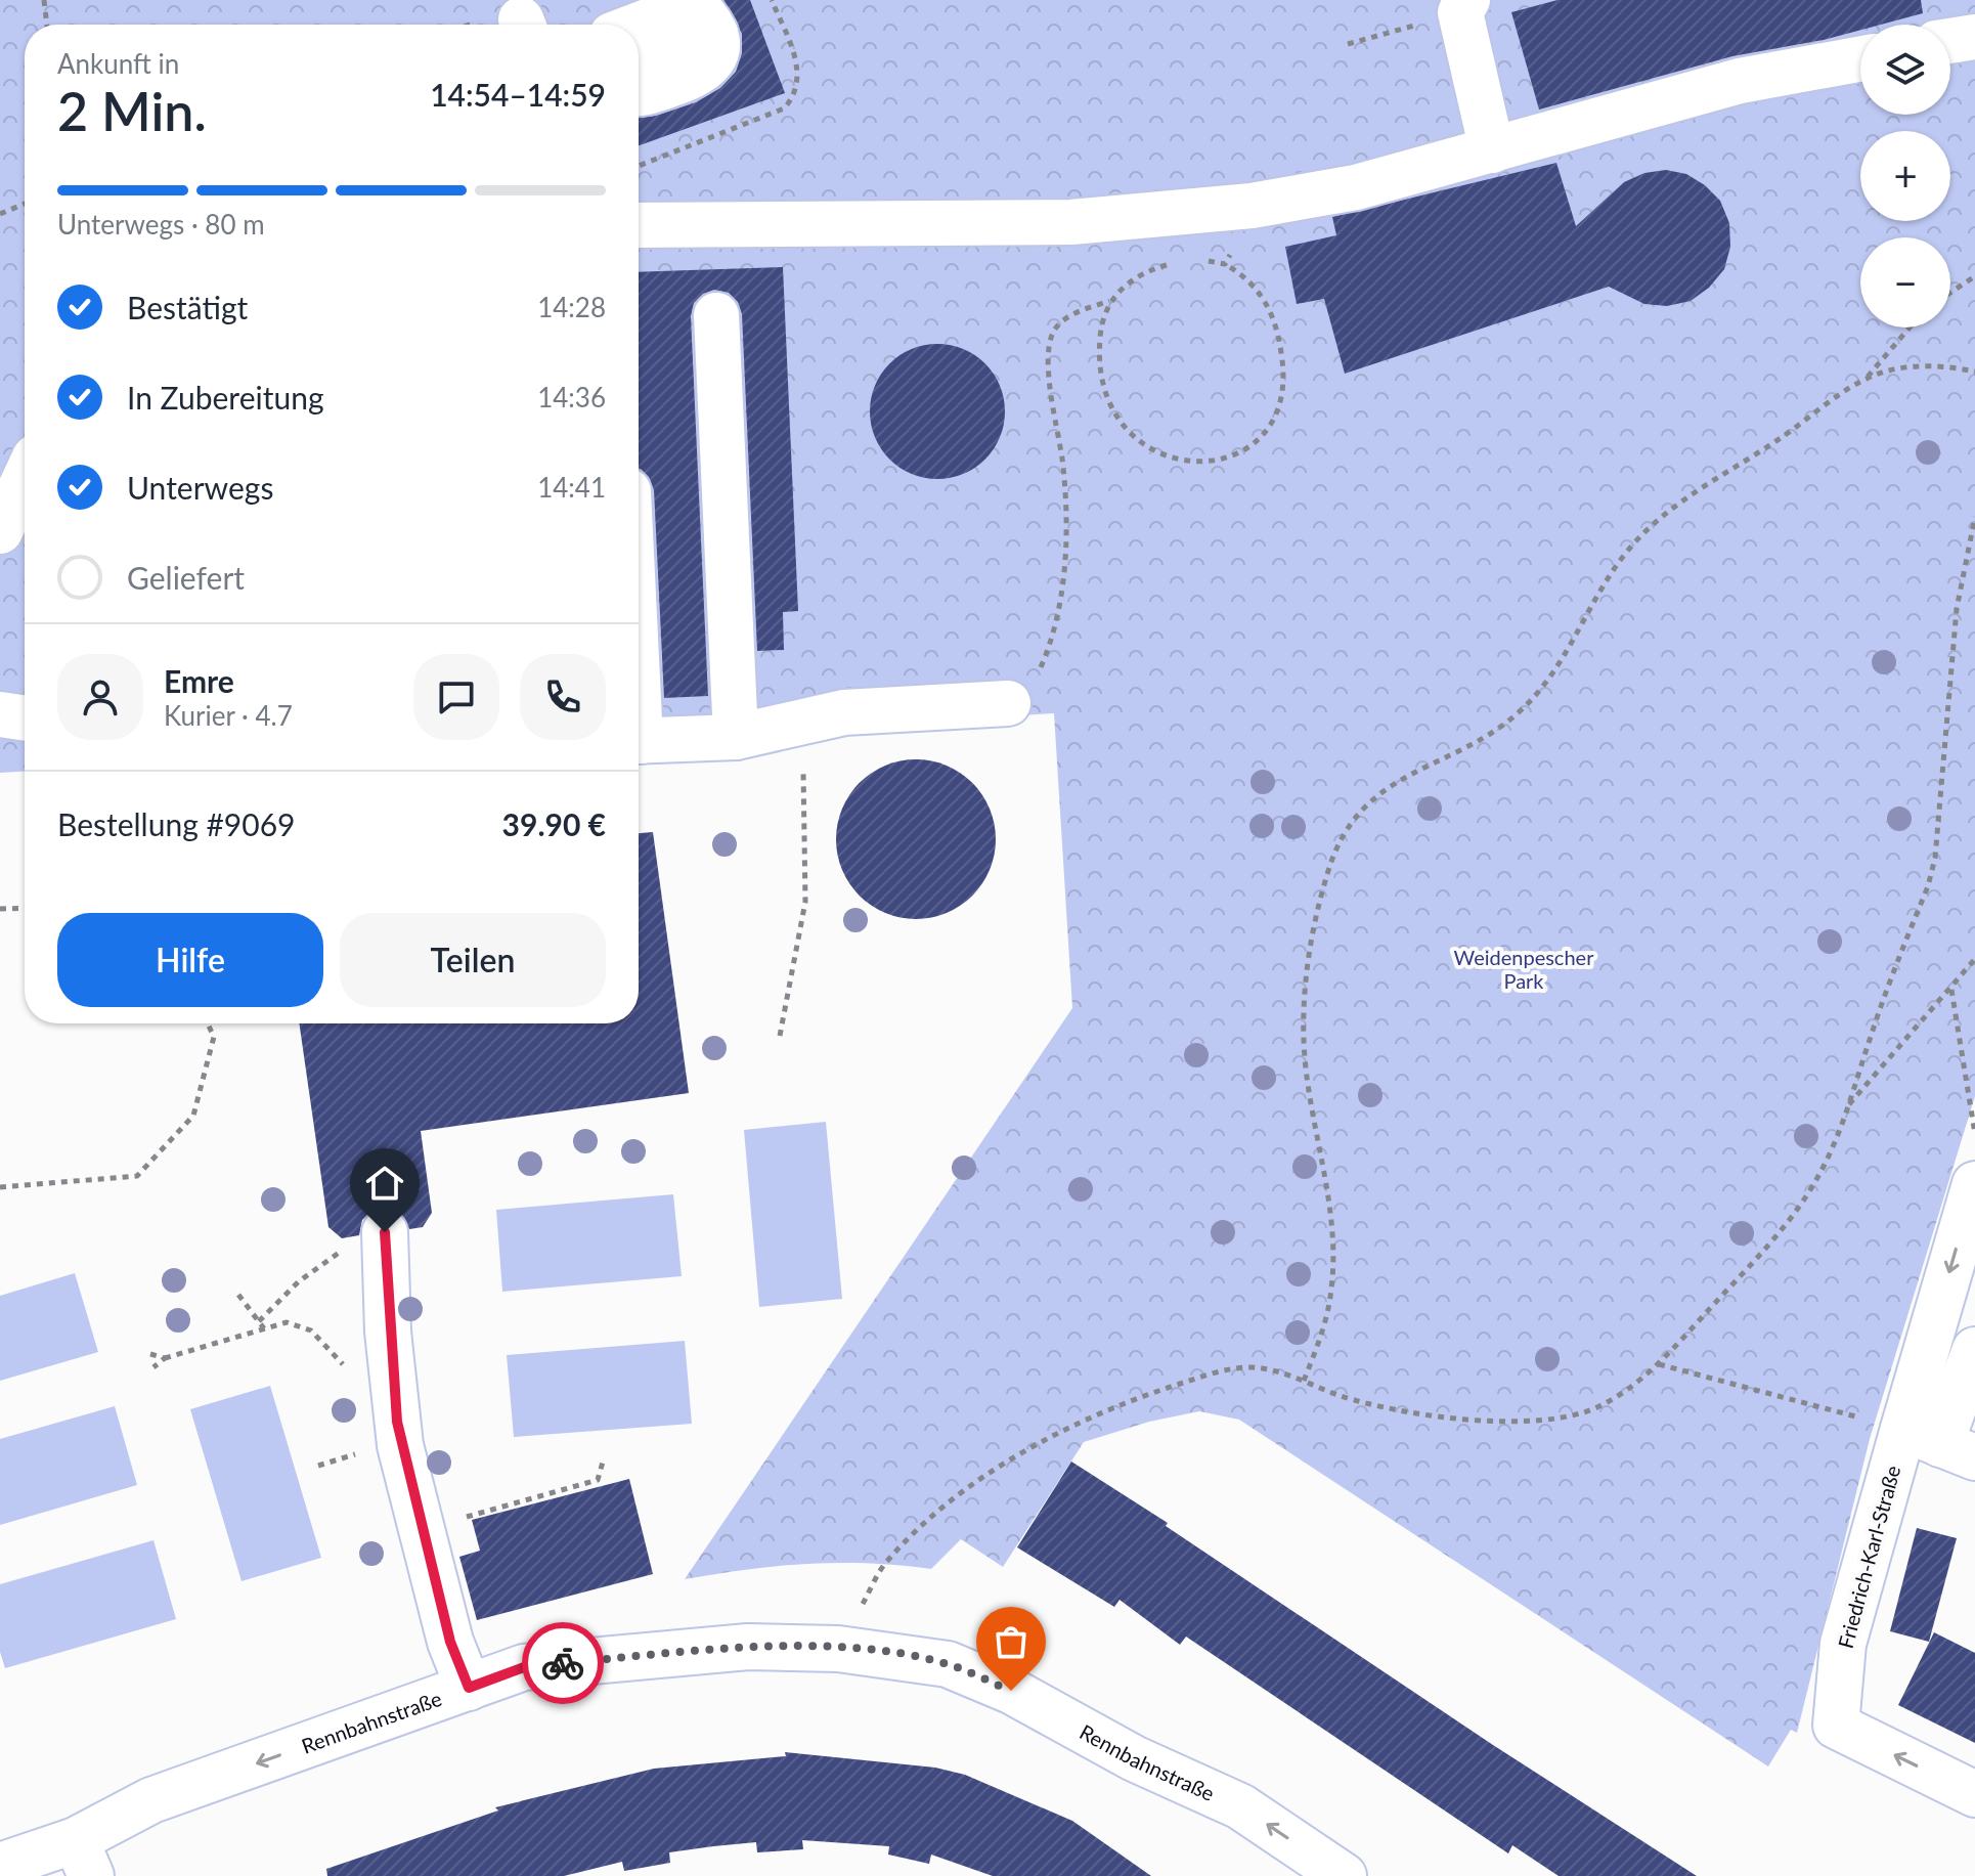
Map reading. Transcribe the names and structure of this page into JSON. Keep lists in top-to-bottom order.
{
  "streets": {
    "street": ["Friedrich-Karl-Straße", "Rennbahnstraße"]
  },
  "one_way": ["Rennbahnstraße"],
  "parks": ["Weidenpescher Park"],
  "page": {
    "map_buttons": ["+", "−"],
    "heading": ["2 Min.", "Ankunft in", "14:54–14:59"],
    "panel": [
      "Emre",
      "Kurier · 4.7",
      "Bestellung #9069",
      "39.90 €"
    ],
    "bar": "Unterwegs · 80 m",
    "list": [
      ["Bestätigt", "14:28"],
      ["In Zubereitung", "14:36"],
      ["Unterwegs", "14:41"],
      "Geliefert"
    ],
    "buttons": ["Hilfe", "Teilen"]
  }
}
